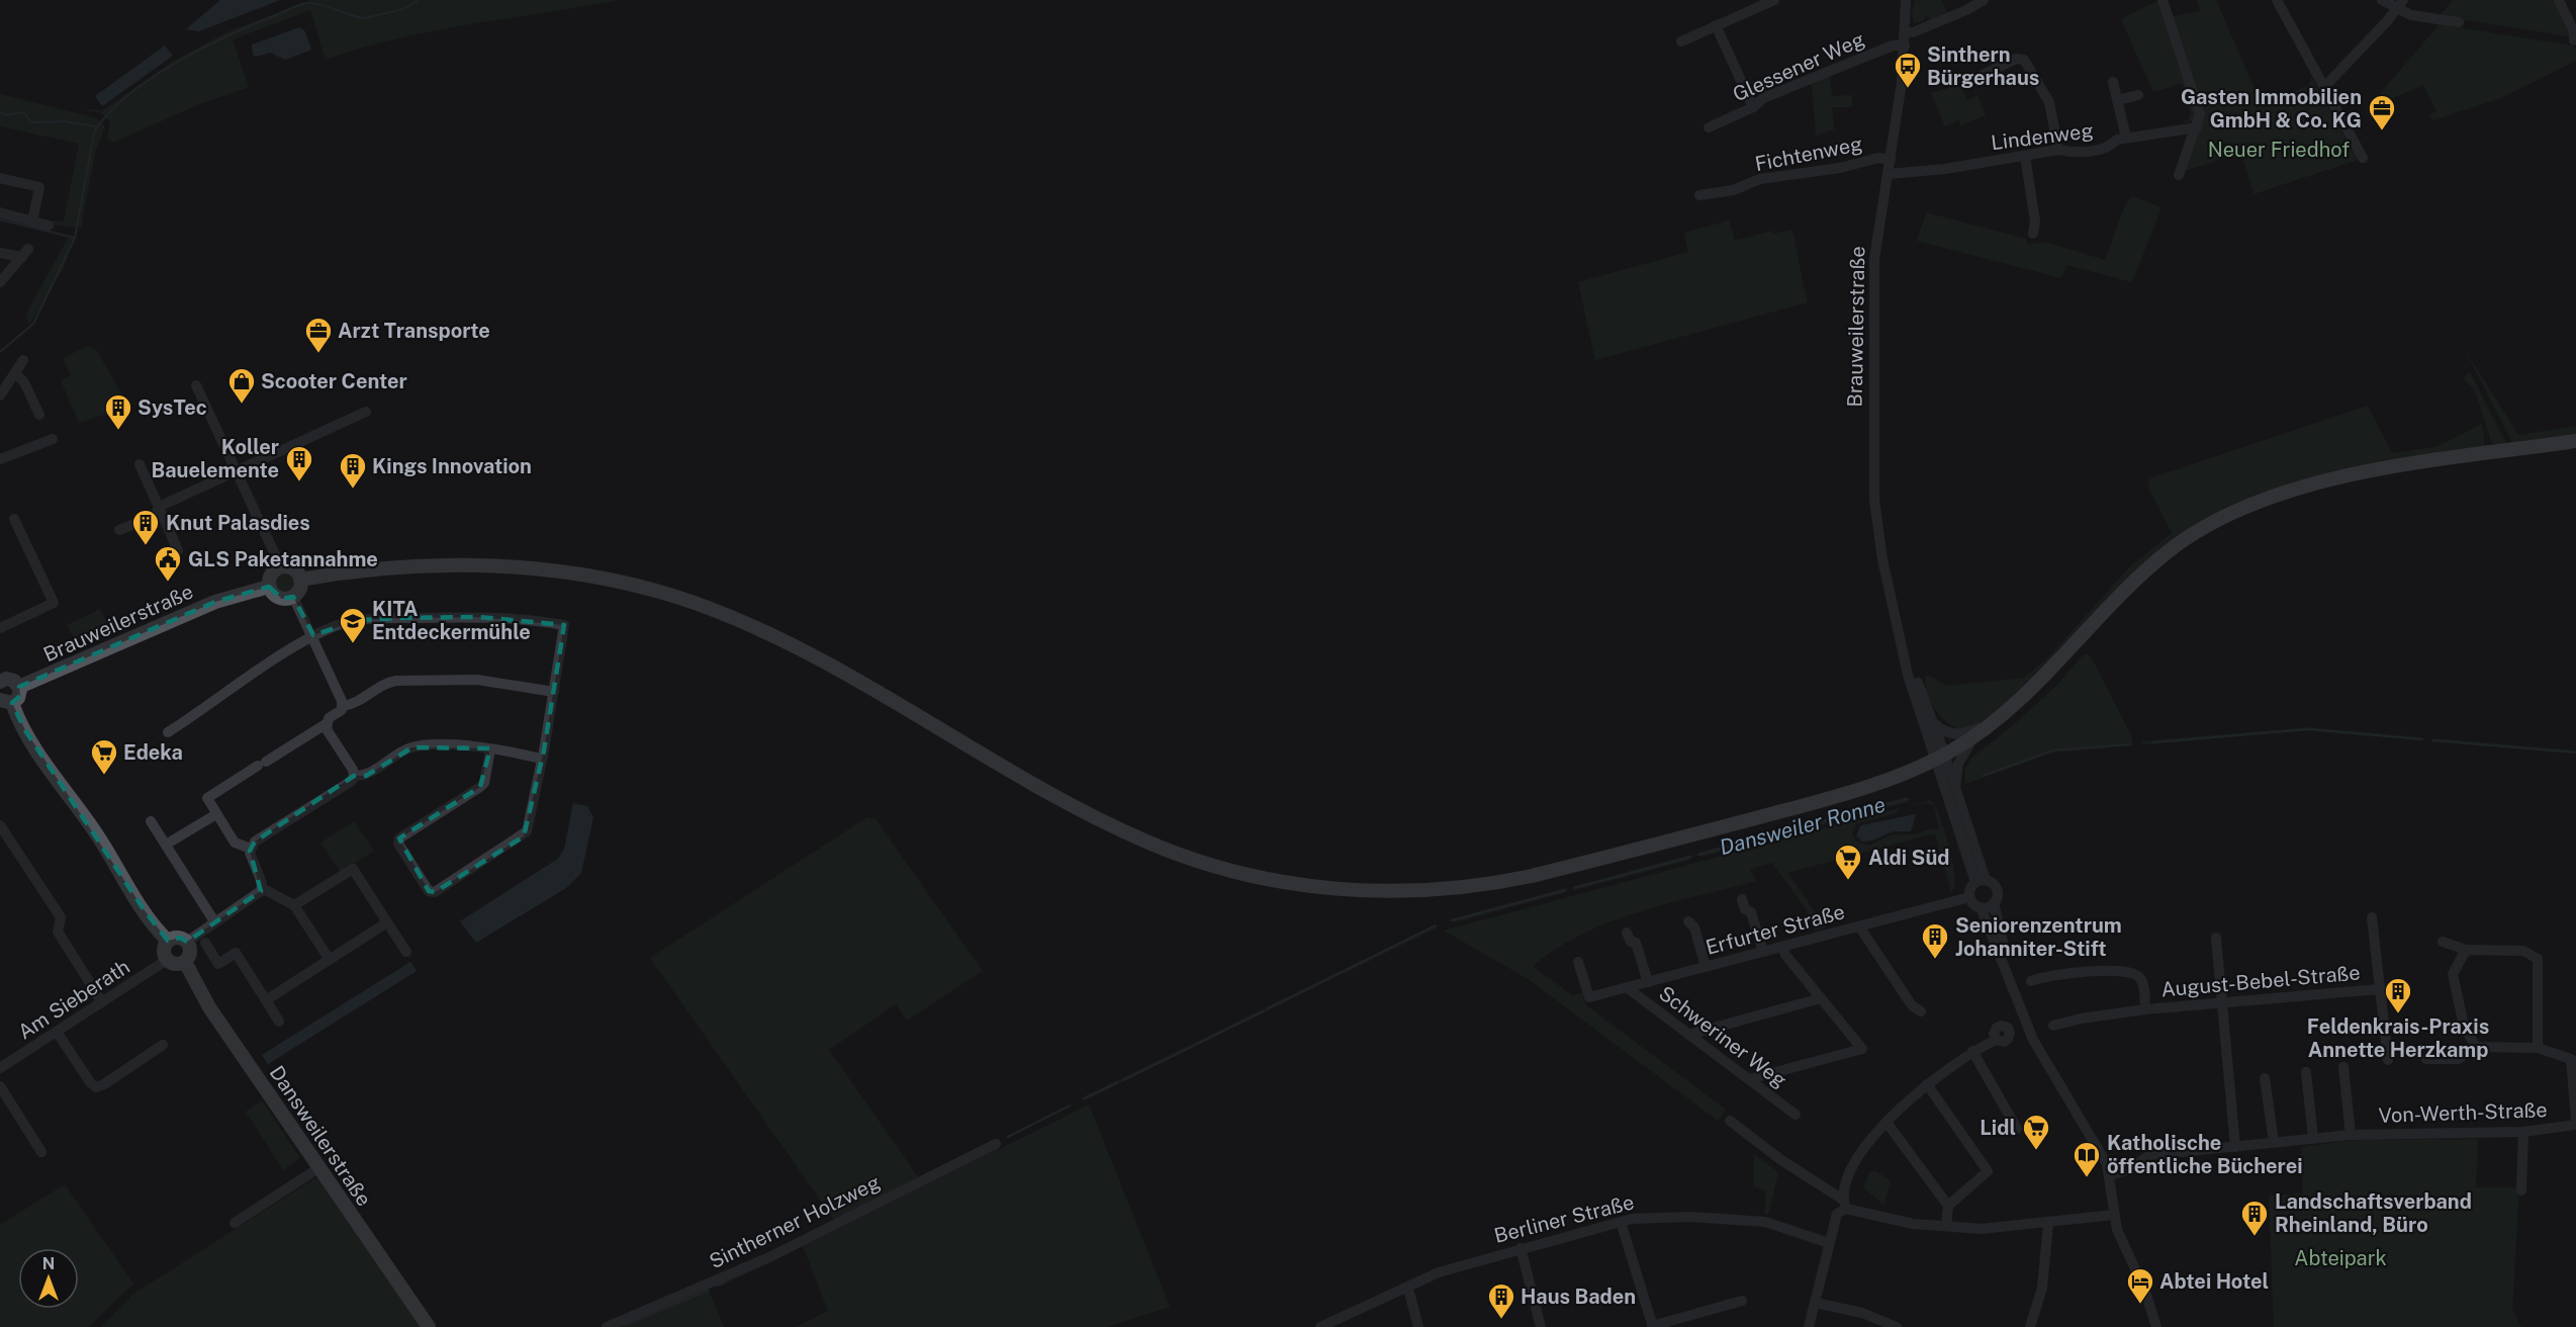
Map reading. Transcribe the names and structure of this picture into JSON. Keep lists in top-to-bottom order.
{
  "streets": {
    "main road": ["Brauweilerstraße", "Dansweilerstraße"],
    "street": [
      "Glessener Weg",
      "Lindenweg",
      "Fichtenweg",
      "Erfurter Straße",
      "August-Bebel-Straße",
      "Am Sieberath",
      "Schweriner Weg",
      "Von-Werth-Straße",
      "Berliner Straße",
      "Sintherner Holzweg"
    ]
  },
  "crossings": [
    ["Glessener Weg", "Brauweilerstraße"],
    ["Lindenweg", "Brauweilerstraße"],
    ["Fichtenweg", "Brauweilerstraße"],
    ["Brauweilerstraße", "Erfurter Straße"],
    ["Erfurter Straße", "Schweriner Weg"],
    ["Am Sieberath", "Dansweilerstraße"]
  ],
  "water": ["Dansweiler Ronne"],
  "parks": ["Neuer Friedhof", "Abteipark"],
  "places": {
    "bus stop": ["Sinthern Bürgerhaus"],
    "office": ["Gasten Immobilien GmbH & Co. KG", "Arzt Transporte"],
    "shop": ["Scooter Center"],
    "building": [
      "SysTec",
      "Koller Bauelemente",
      "Kings Innovation",
      "Knut Palasdies",
      "Seniorenzentrum Johanniter-Stift",
      "Feldenkrais-Praxis Annette Herzkamp",
      "Landschaftsverband Rheinland, Büro",
      "Haus Baden"
    ],
    "public building": ["GLS Paketannahme"],
    "school or university": ["KITA Entdeckermühle"],
    "supermarket": ["Edeka", "Aldi Süd", "Lidl"],
    "library": ["Katholische öffentliche Bücherei"],
    "hotel": ["Abtei Hotel"]
  },
  "north": "top"
}
